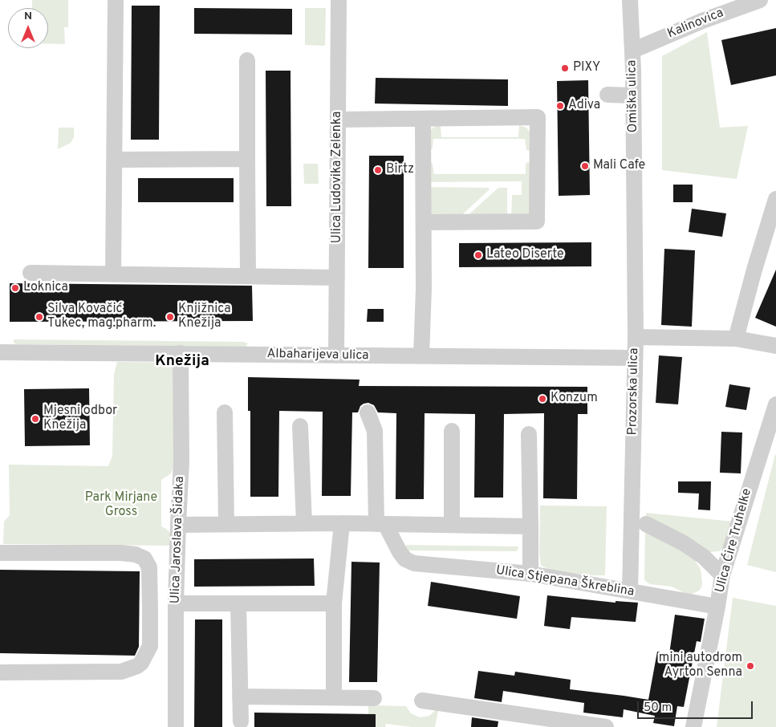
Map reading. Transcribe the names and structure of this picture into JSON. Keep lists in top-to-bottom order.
{
  "streets": {
    "street": [
      "Kalinovica",
      "Omiška ulica",
      "Ulica Ludovika Zelenka",
      "Albaharijeva ulica",
      "Prozorska ulica",
      "Ulica Jaroslava Šidaka",
      "Ulica Ćire Truhelke",
      "Ulica Stjepana Škreblina"
    ]
  },
  "crossings": [
    ["Kalinovica", "Omiška ulica"],
    ["Omiška ulica", "Prozorska ulica"],
    ["Ulica Ludovika Zelenka", "Albaharijeva ulica"],
    ["Albaharijeva ulica", "Prozorska ulica"],
    ["Albaharijeva ulica", "Ulica Jaroslava Šidaka"],
    ["Prozorska ulica", "Ulica Stjepana Škreblina"],
    ["Ulica Ćire Truhelke", "Ulica Stjepana Škreblina"]
  ],
  "districts": ["Knežija"],
  "parks": ["Park Mirjane Gross"],
  "places": [
    "PIXY",
    "Adiva",
    "Mali Cafe",
    "Birtz",
    "Lateo Diserte",
    "Loknica",
    "Silva Kovačić Tukec, mag.pharm.",
    "Knjižnica Knežija",
    "Konzum",
    "Mjesni odbor Knežija",
    "mini autodrom Ayrton Senna"
  ],
  "scale_bar": "50 m",
  "north": "top"
}
